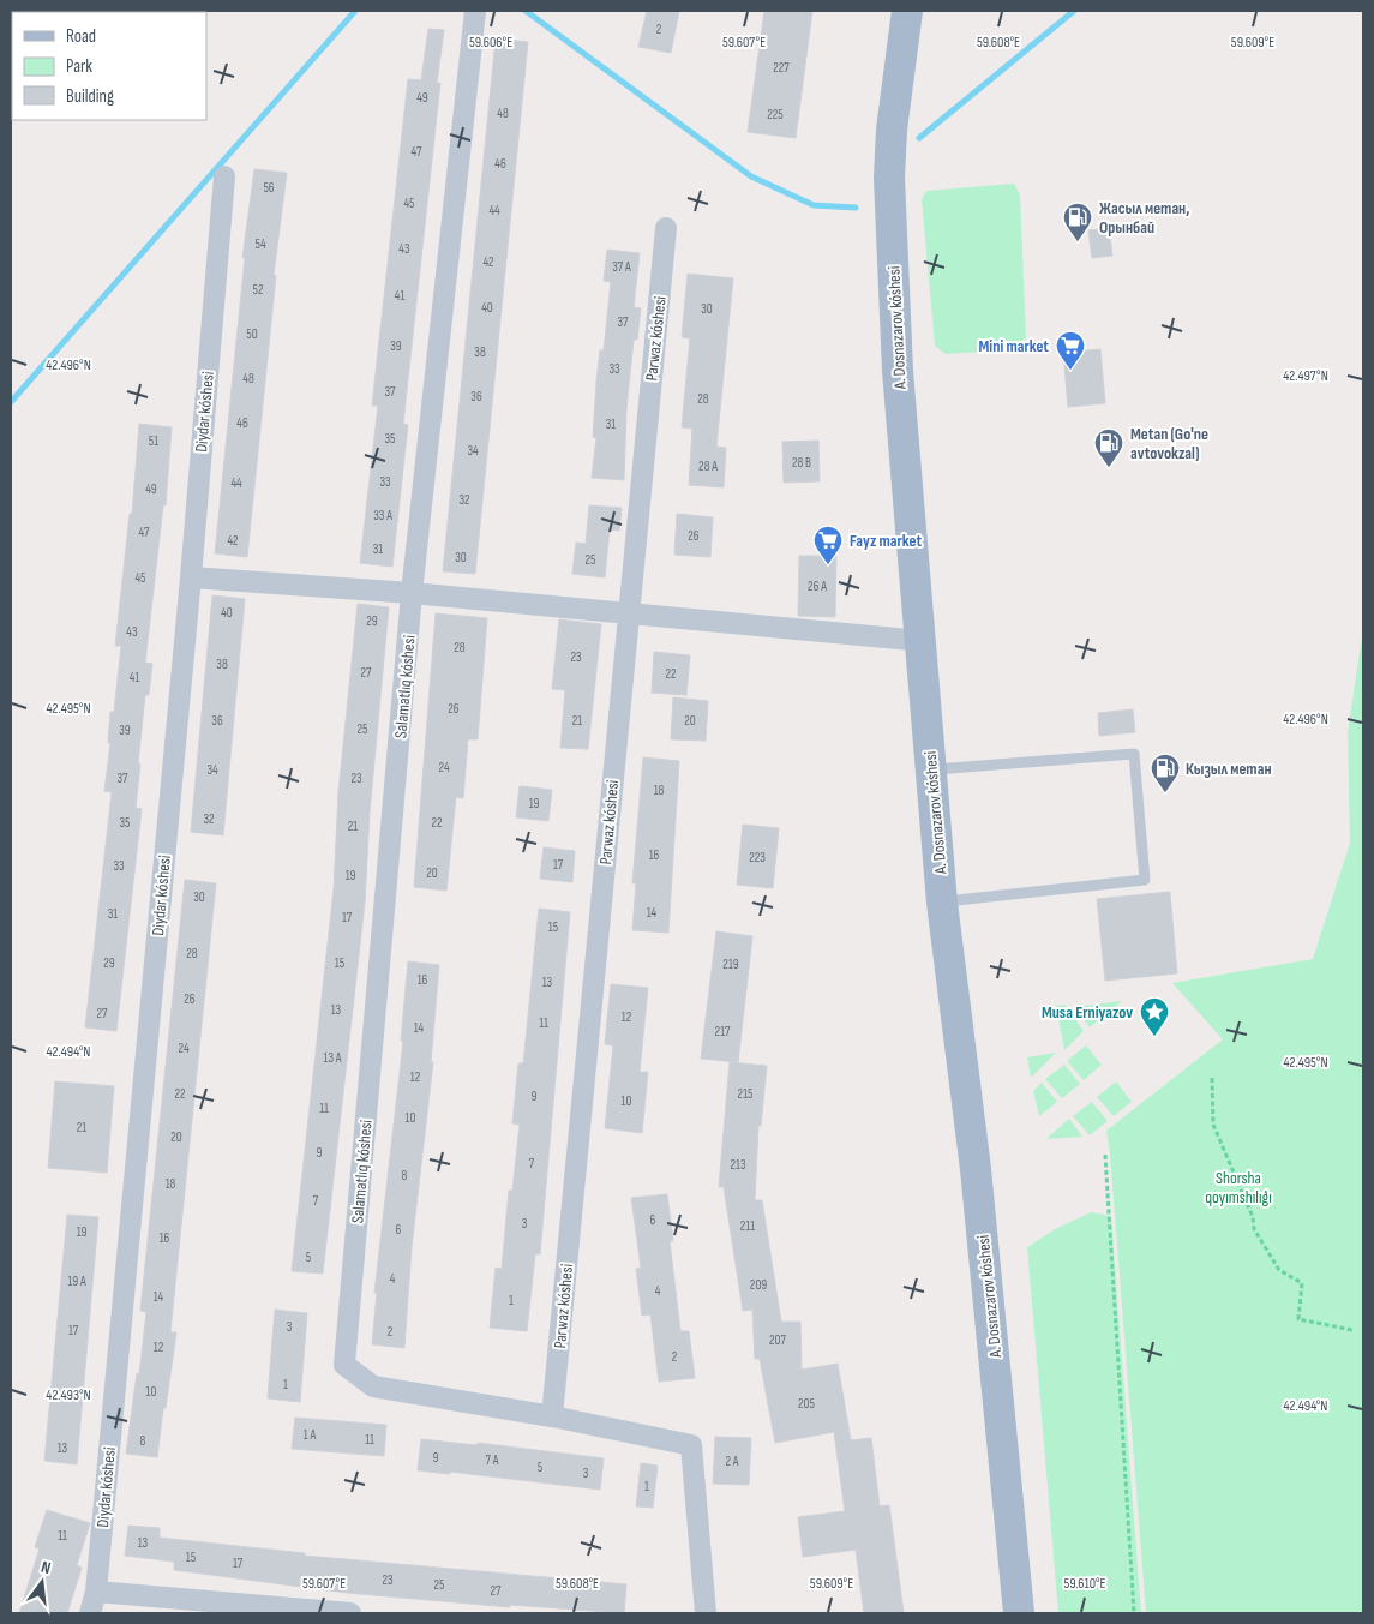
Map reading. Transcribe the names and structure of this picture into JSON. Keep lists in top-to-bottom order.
{
  "streets": {
    "main road": ["A. Dosnazarov kóshesi"],
    "street": ["Parwaz kóshesi", "Diydar kóshesi", "Salamatlıq kóshesi"]
  },
  "crossings": [
    ["Parwaz kóshesi", "Salamatlıq kóshesi"]
  ],
  "parks": ["Shorsha qoyımshılıǵı"],
  "places": {
    "fuel station": ["Жасыл метан, Орынбай", "Metan (Go'ne avtovokzal)", "Кызыл метан"],
    "supermarket": ["Mini market", "Fayz market"],
    "place": ["Musa Erniyazov"]
  },
  "house_numbers": [
    "2",
    "227",
    "49",
    "48",
    "225",
    "47",
    "46",
    "56",
    "45",
    "44",
    "54",
    "43",
    "42",
    "37 А",
    "52",
    "41",
    "40",
    "30",
    "37",
    "50",
    "39",
    "38",
    "33",
    "48",
    "37",
    "36",
    "28",
    "46",
    "31",
    "35",
    "51",
    "34",
    "28 В",
    "28 А",
    "33",
    "44",
    "49",
    "32",
    "33 А",
    "47",
    "26",
    "42",
    "31",
    "30",
    "25",
    "45",
    "26 А",
    "40",
    "29",
    "43",
    "28",
    "23",
    "38",
    "27",
    "22",
    "41",
    "26",
    "36",
    "21",
    "20",
    "25",
    "39",
    "24",
    "34",
    "37",
    "23",
    "18",
    "19",
    "32",
    "35",
    "22",
    "21",
    "16",
    "223",
    "17",
    "33",
    "20",
    "19",
    "30",
    "14",
    "31",
    "17",
    "15",
    "28",
    "29",
    "15",
    "219",
    "16",
    "13",
    "26",
    "13",
    "27",
    "12",
    "11",
    "14",
    "217",
    "24",
    "13 А",
    "12",
    "22",
    "215",
    "9",
    "10",
    "11",
    "10",
    "21",
    "20",
    "9",
    "7",
    "213",
    "8",
    "18",
    "7",
    "6",
    "3",
    "211",
    "6",
    "19",
    "16",
    "5",
    "4",
    "19 А",
    "209",
    "4",
    "14",
    "1",
    "3",
    "17",
    "2",
    "207",
    "12",
    "2",
    "1",
    "10",
    "205",
    "1 А",
    "11",
    "8",
    "13",
    "9",
    "7 А",
    "2 А",
    "5",
    "3",
    "1",
    "11",
    "13",
    "15",
    "17",
    "23",
    "25",
    "27"
  ],
  "legend": ["Road", "Park", "Building"],
  "north": "top",
  "coordinates": [
    "59.606°E",
    "59.607°E",
    "59.608°E",
    "59.609°E",
    "42.496°N",
    "42.497°N",
    "42.495°N",
    "42.494°N",
    "42.493°N",
    "59.610°E"
  ]
}
